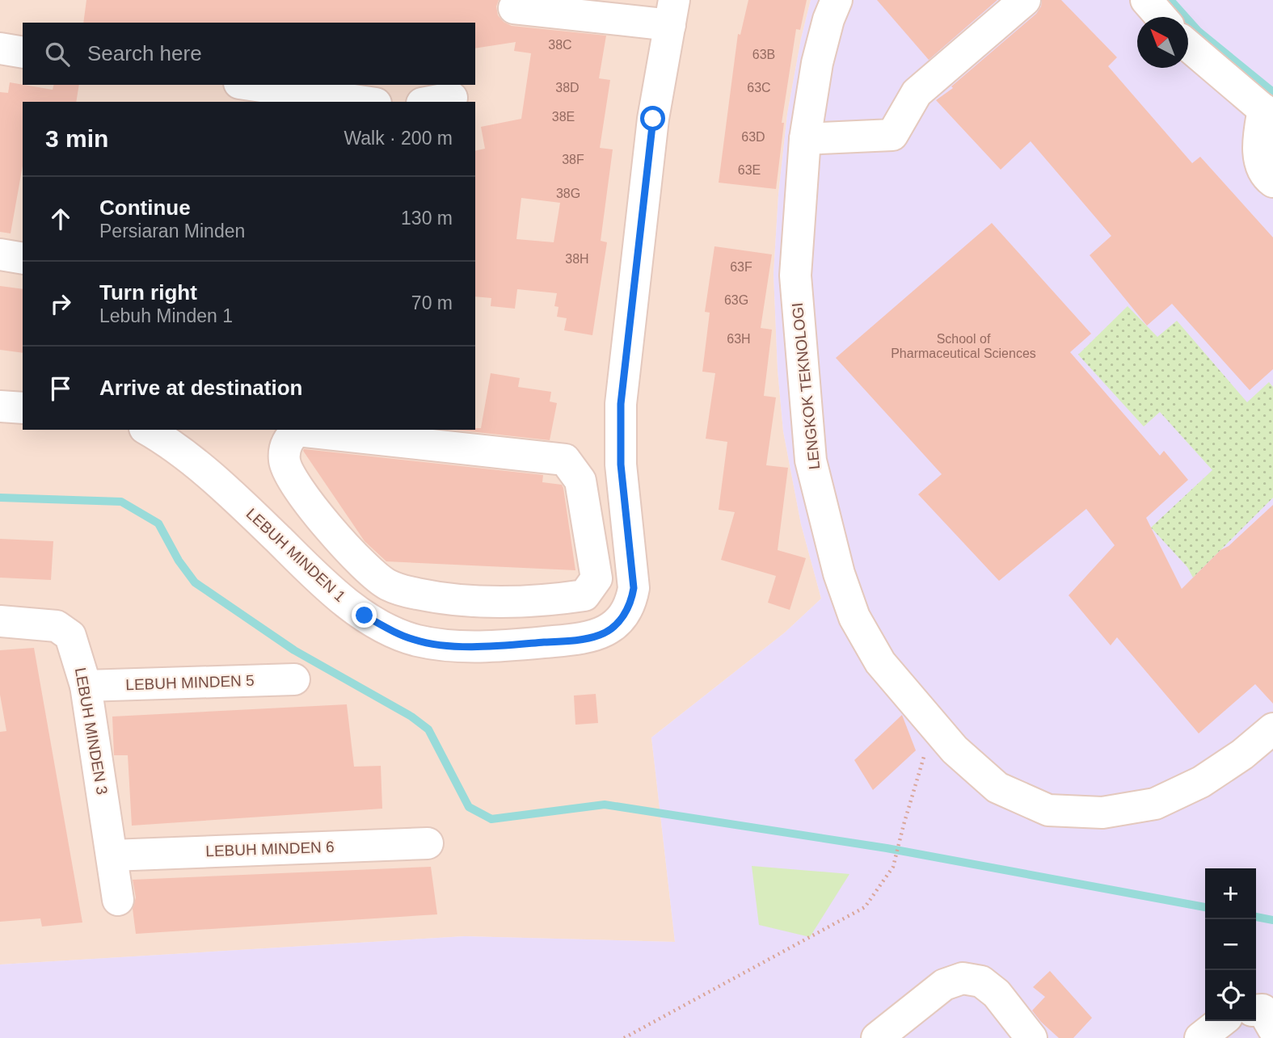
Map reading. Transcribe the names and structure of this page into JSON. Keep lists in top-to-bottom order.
{
  "streets": {
    "street": [
      "LENGKOK TEKNOLOGI",
      "LEBUH MINDEN 1",
      "LEBUH MINDEN 5",
      "LEBUH MINDEN 3",
      "LEBUH MINDEN 6"
    ]
  },
  "crossings": [
    ["LEBUH MINDEN 5", "LEBUH MINDEN 3"],
    ["LEBUH MINDEN 3", "LEBUH MINDEN 6"]
  ],
  "house_numbers": [
    "38C",
    "63B",
    "38D",
    "63C",
    "38E",
    "63D",
    "38F",
    "63E",
    "38G",
    "38H",
    "63F",
    "63G",
    "63H",
    "School of Pharmaceutical Sciences"
  ],
  "north": "top left",
  "page": {
    "search": "Search here",
    "heading": ["3 min", "Walk · 200 m"],
    "list": [
      ["Continue", "Persiaran Minden", "130 m"],
      ["Turn right", "Lebuh Minden 1", "70 m"],
      "Arrive at destination"
    ],
    "map_buttons": ["+", "−"]
  }
}
